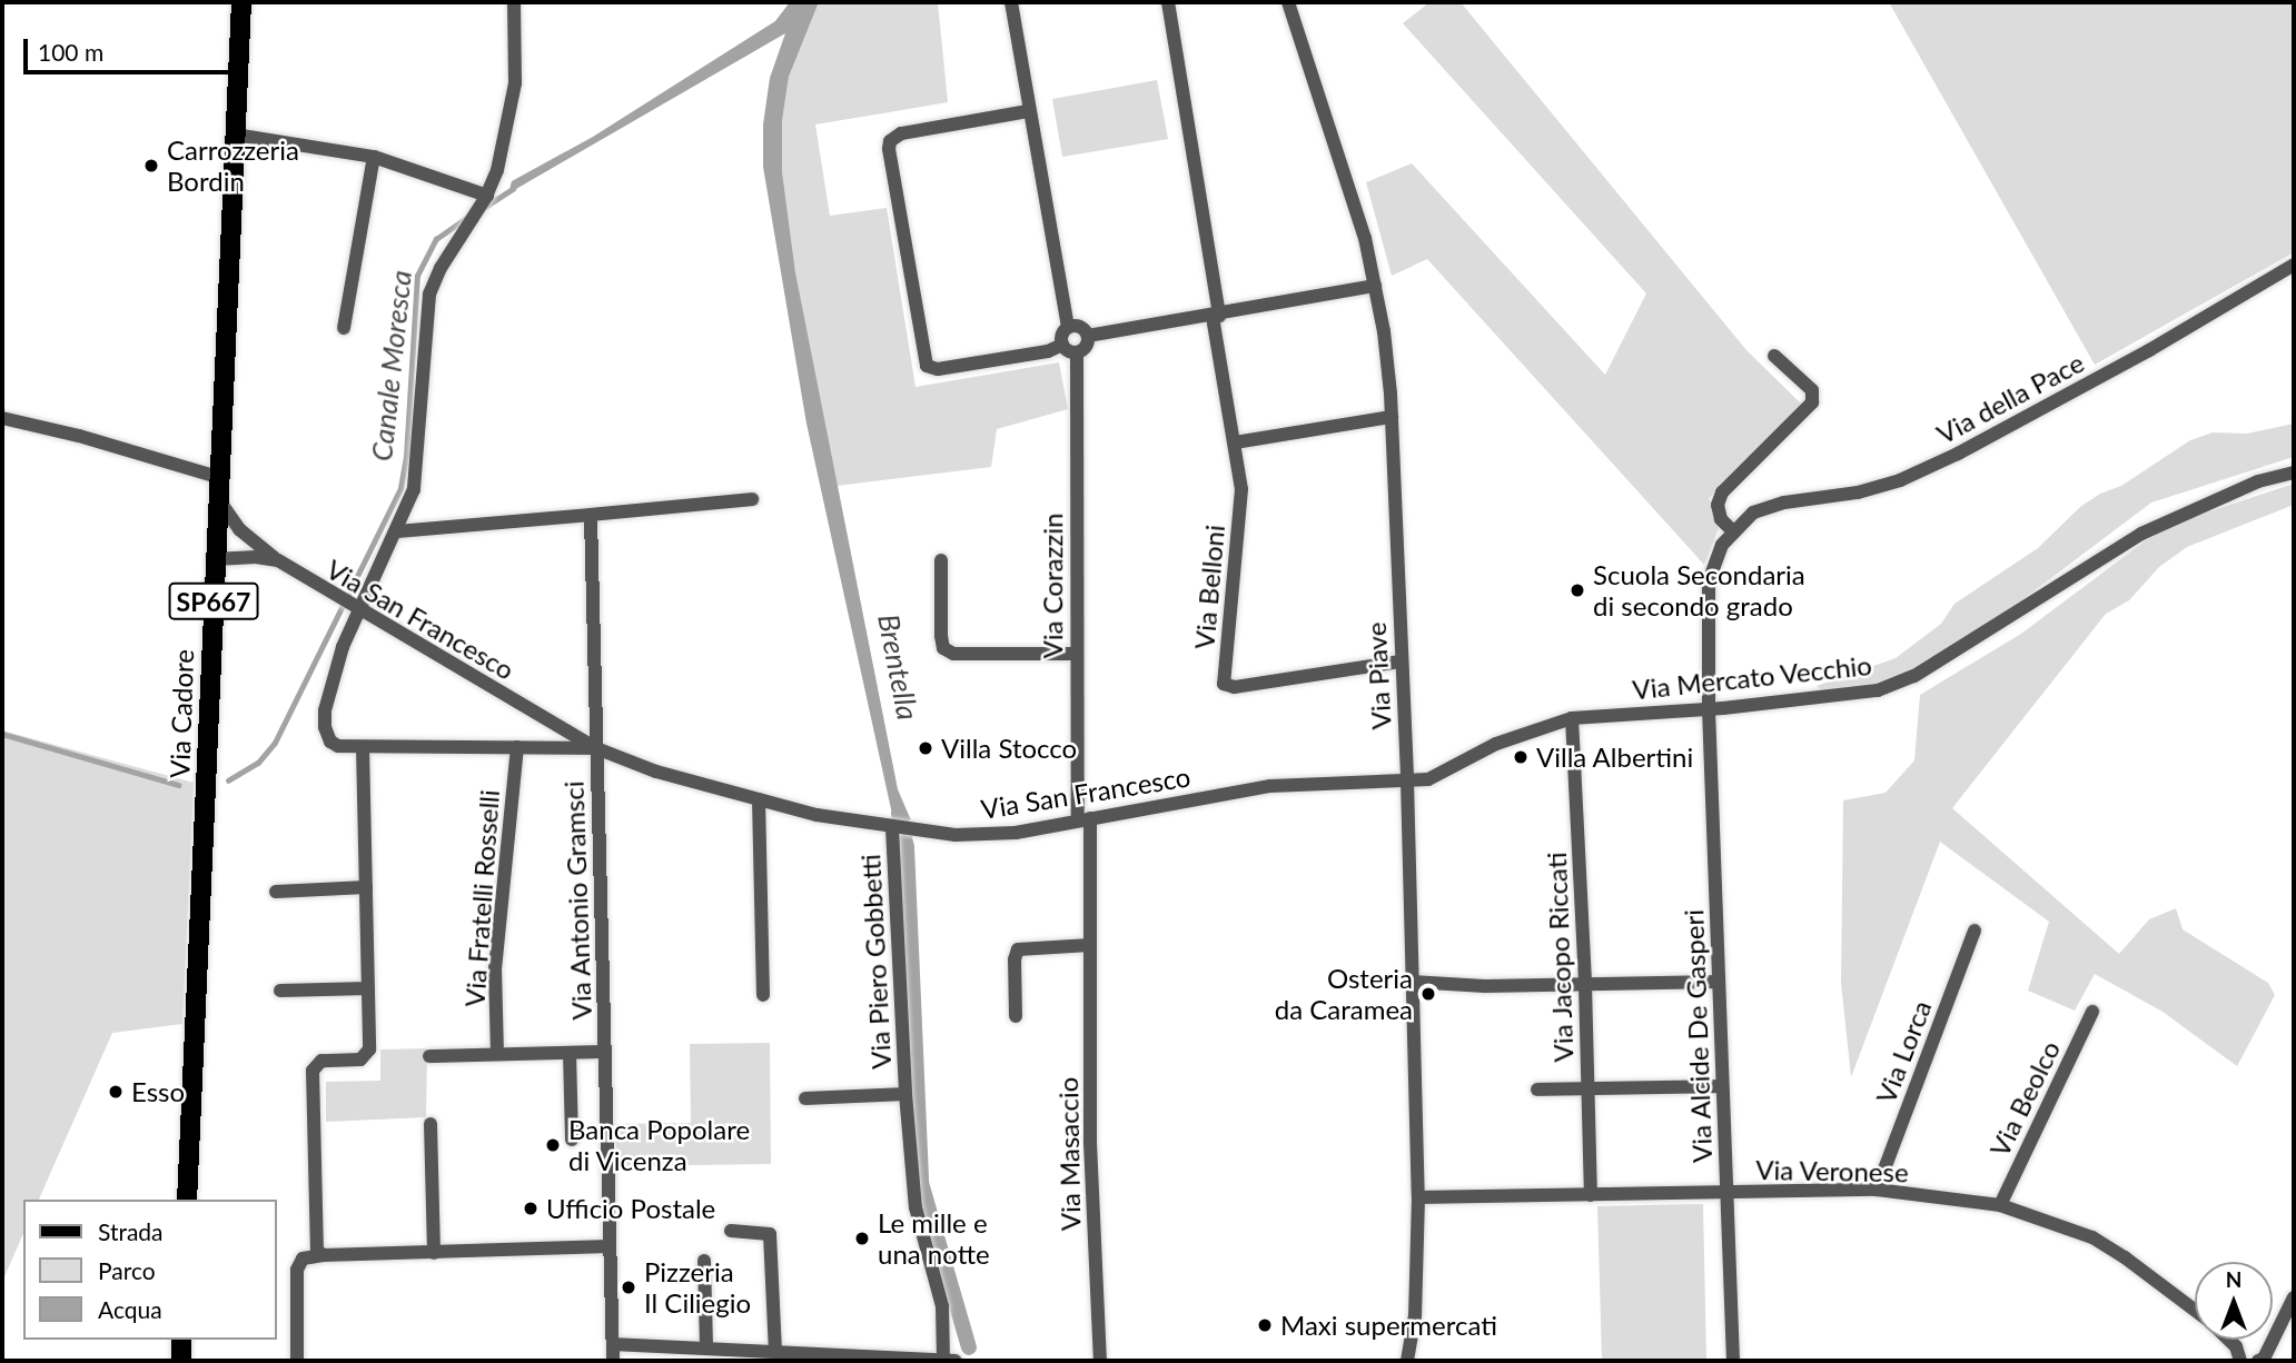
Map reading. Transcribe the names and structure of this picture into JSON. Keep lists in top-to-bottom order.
{
  "streets": {
    "main road": ["SP667", "Via Cadore"],
    "street": [
      "Via della Pace",
      "Via Corazzin",
      "Via Belloni",
      "Via San Francesco",
      "Via Piave",
      "Via Mercato Vecchio",
      "Via Fratelli Rosselli",
      "Via Antonio Gramsci",
      "Via Jacopo Riccati",
      "Via Piero Gobbetti",
      "Via Alcide De Gasperi",
      "Via Lorca",
      "Via Beolco",
      "Via Masaccio",
      "Via Veronese"
    ]
  },
  "crossings": [
    ["Via della Pace", "Via Mercato Vecchio"],
    ["Via della Pace", "Via Alcide De Gasperi"],
    ["Via Corazzin", "Via San Francesco"],
    ["Via Corazzin", "Via Masaccio"],
    ["Via Belloni", "Via Piave"],
    ["Via San Francesco", "Via Piave"],
    ["Via San Francesco", "Via Mercato Vecchio"],
    ["Via San Francesco", "Via Cadore"],
    ["Via San Francesco", "Via Antonio Gramsci"],
    ["Via San Francesco", "Via Piero Gobbetti"],
    ["Via San Francesco", "Via Masaccio"],
    ["Via Piave", "Via Mercato Vecchio"],
    ["Via Piave", "Via Veronese"],
    ["Via Mercato Vecchio", "Via Jacopo Riccati"],
    ["Via Mercato Vecchio", "Via Alcide De Gasperi"],
    ["Via Fratelli Rosselli", "Via Antonio Gramsci"],
    ["Via Jacopo Riccati", "Via Veronese"],
    ["Via Alcide De Gasperi", "Via Veronese"],
    ["Via Lorca", "Via Veronese"],
    ["Via Beolco", "Via Veronese"]
  ],
  "water": ["Canale Moresca", "Brentella"],
  "places": [
    "Carrozzeria Bordin",
    "Scuola Secondaria di secondo grado",
    "Villa Stocco",
    "Villa Albertini",
    "Osteria da Caramea",
    "Esso",
    "Banca Popolare di Vicenza",
    "Ufficio Postale",
    "Le mille e una notte",
    "Pizzeria Il Ciliegio",
    "Maxi supermercati"
  ],
  "legend": ["Strada", "Parco", "Acqua"],
  "scale_bar": "100 m",
  "north": "top"
}
